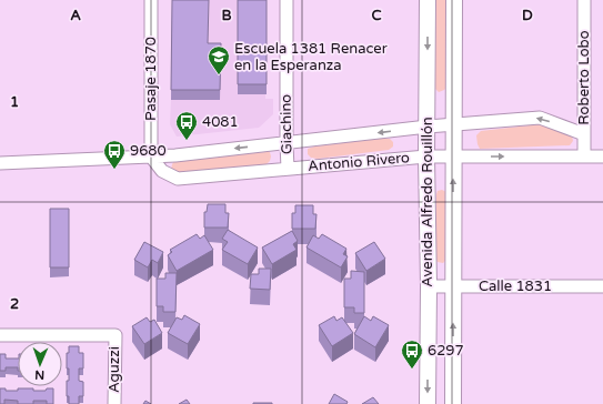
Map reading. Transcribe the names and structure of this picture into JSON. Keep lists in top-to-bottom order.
{
  "streets": {
    "street": [
      "Roberto Lobo",
      "Pasaje 1870",
      "Giachino",
      "Antonio Rivero",
      "Avenida Alfredo Rouillón",
      "Calle 1831",
      "Aguzzi"
    ]
  },
  "crossings": [
    ["Roberto Lobo", "Antonio Rivero"],
    ["Pasaje 1870", "Antonio Rivero"],
    ["Giachino", "Antonio Rivero"],
    ["Antonio Rivero", "Avenida Alfredo Rouillón"],
    ["Avenida Alfredo Rouillón", "Calle 1831"]
  ],
  "places": {
    "school or university": ["Escuela 1381 Renacer en la Esperanza"],
    "bus stop": ["4081", "9680", "6297"]
  },
  "north": "bottom",
  "grid": {
    "columns": [
      "A",
      "B",
      "C",
      "D"
    ],
    "rows": ["1", "2"]
  }
}
